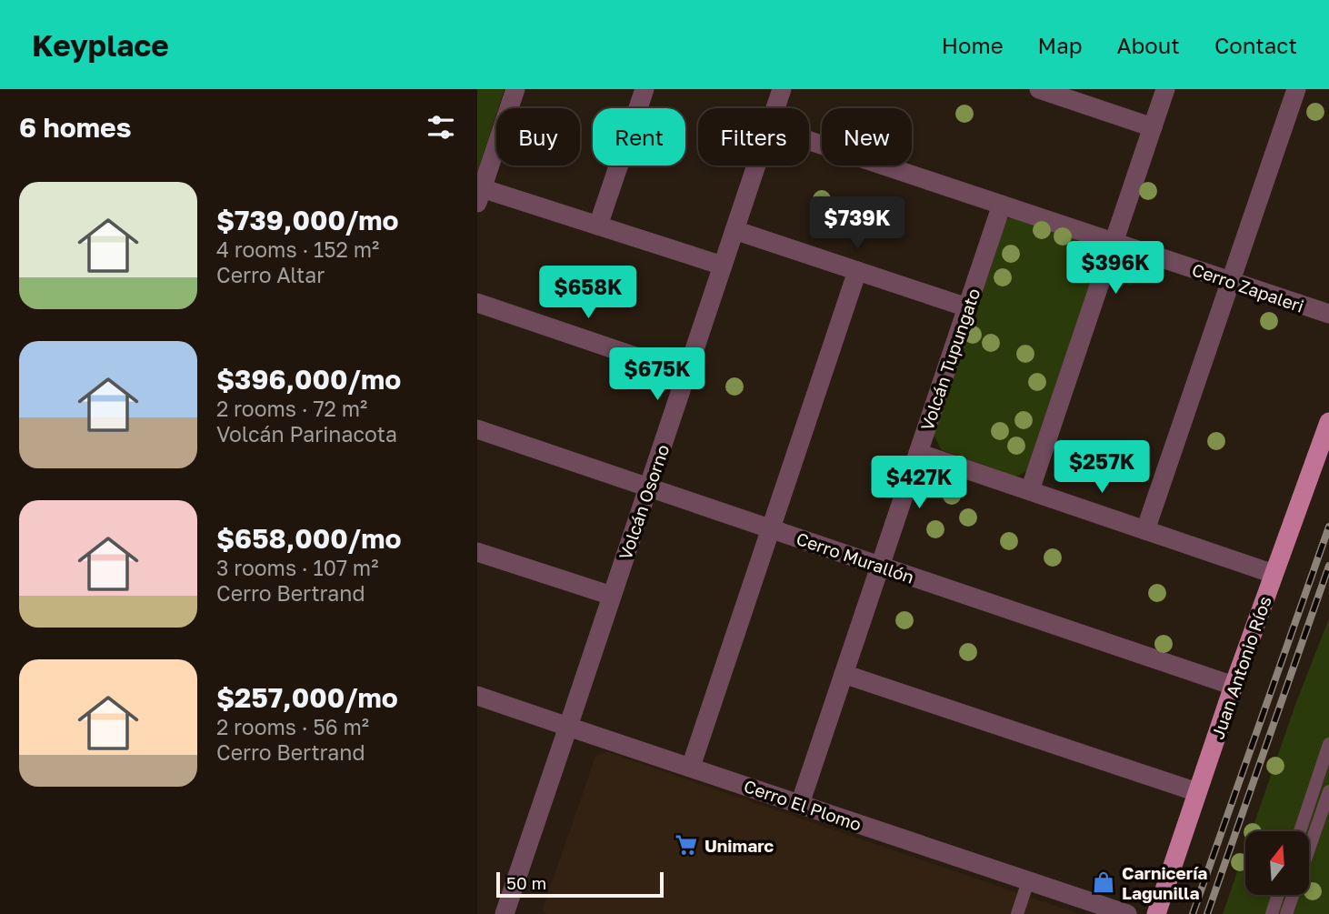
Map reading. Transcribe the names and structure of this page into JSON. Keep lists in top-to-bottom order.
{
  "streets": {
    "main road": ["Juan Antonio Ríos"],
    "street": [
      "Cerro Zapaleri",
      "Volcán Tupungato",
      "Volcán Osorno",
      "Cerro Murallón",
      "Cerro El Plomo"
    ]
  },
  "crossings": [
    ["Cerro Zapaleri", "Volcán Tupungato"],
    ["Volcán Tupungato", "Cerro Murallón"],
    ["Volcán Tupungato", "Cerro El Plomo"],
    ["Volcán Osorno", "Cerro Murallón"],
    ["Volcán Osorno", "Cerro El Plomo"],
    ["Cerro Murallón", "Juan Antonio Ríos"]
  ],
  "places": {
    "supermarket": ["Unimarc"],
    "shop": ["Carnicería Lagunilla"]
  },
  "scale_bar": "50 m",
  "north": "top",
  "page": {
    "header": "Keyplace",
    "nav": [
      "Home",
      "Map",
      "About",
      "Contact"
    ],
    "heading": "6 homes",
    "chip": [
      "Buy",
      "Rent",
      "Filters",
      "New"
    ],
    "list": [
      {
        "name": "$739,000/mo",
        "note": "4 rooms · 152 m² · Cerro Altar"
      },
      {
        "name": "$396,000/mo",
        "note": "2 rooms · 72 m² · Volcán Parinacota"
      },
      {
        "name": "$658,000/mo",
        "note": "3 rooms · 107 m² · Cerro Bertrand"
      },
      {
        "name": "$257,000/mo",
        "note": "2 rooms · 56 m² · Cerro Bertrand"
      }
    ],
    "price": [
      "$739K",
      "$396K",
      "$658K",
      "$675K",
      "$257K",
      "$427K"
    ],
    "scale": "50 m"
  }
}
